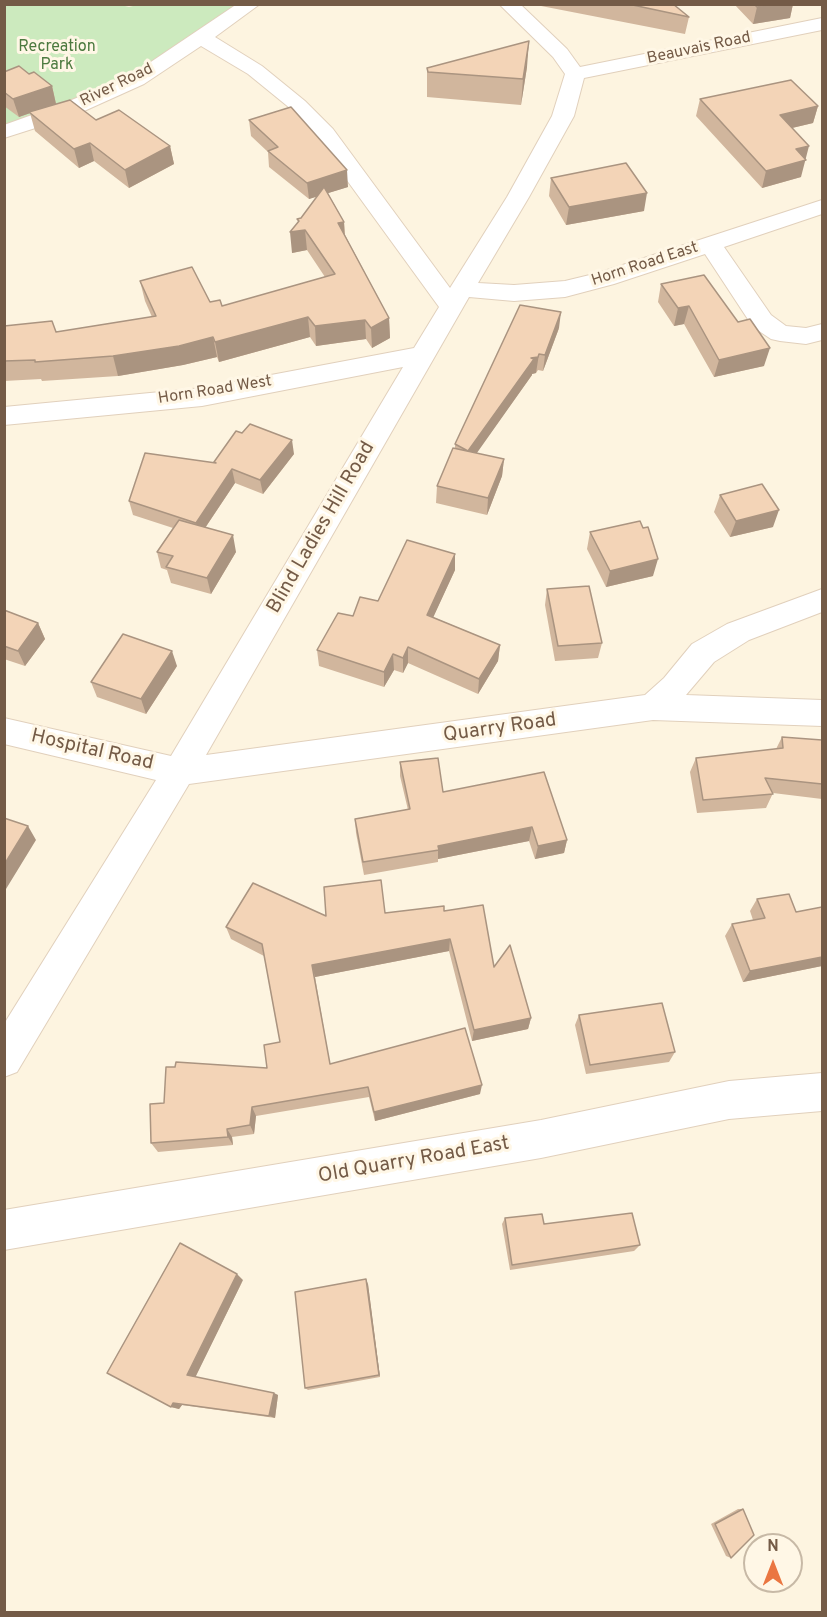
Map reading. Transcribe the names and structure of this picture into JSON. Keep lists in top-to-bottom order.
{
  "streets": {
    "street": [
      "Beauvais Road",
      "River Road",
      "Horn Road East",
      "Horn Road West",
      "Blind Ladies Hill Road",
      "Quarry Road",
      "Hospital Road",
      "Old Quarry Road East"
    ]
  },
  "crossings": [
    ["Beauvais Road", "Blind Ladies Hill Road"],
    ["Horn Road East", "Blind Ladies Hill Road"],
    ["Horn Road West", "Blind Ladies Hill Road"],
    ["Blind Ladies Hill Road", "Quarry Road"],
    ["Blind Ladies Hill Road", "Hospital Road"],
    ["Quarry Road", "Hospital Road"]
  ],
  "parks": ["Recreation Park"],
  "north": "top"
}
